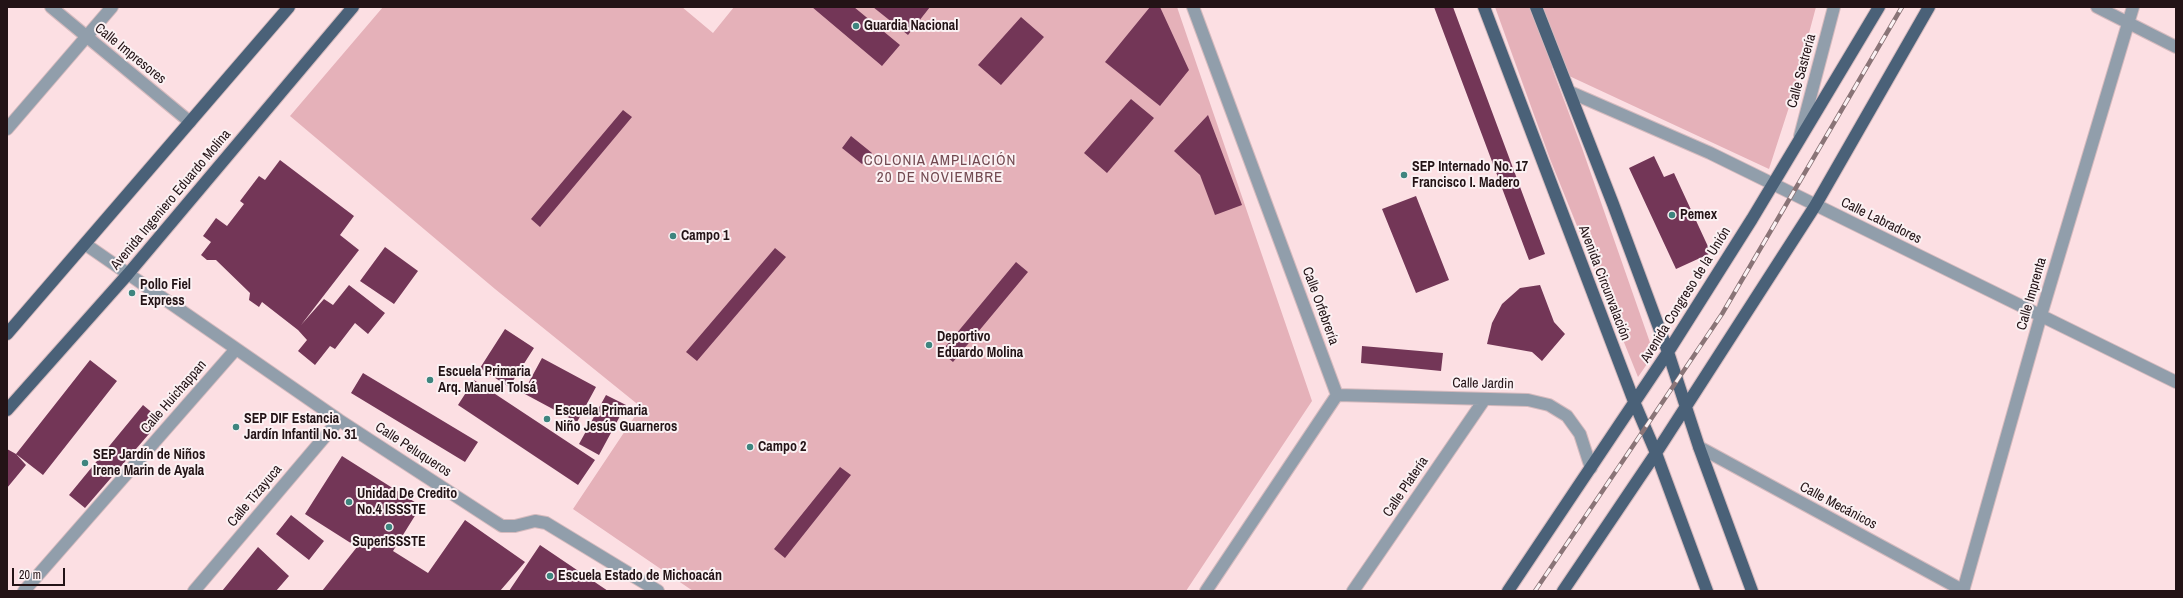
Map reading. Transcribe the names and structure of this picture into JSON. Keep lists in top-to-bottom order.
{
  "streets": {
    "main road": ["Avenida Ingeniero Eduardo Molina", "Avenida Circunvalación", "Avenida Congreso de la Unión"],
    "street": [
      "Calle Impresores",
      "Calle Sastrería",
      "Calle Labradores",
      "Calle Imprenta",
      "Calle Orfebrería",
      "Calle Jardin",
      "Calle Huichappan",
      "Calle Peluqueros",
      "Calle Platería",
      "Calle Tizayuca",
      "Calle Mecánicos"
    ]
  },
  "crossings": [
    ["Calle Sastrería", "Avenida Congreso de la Unión"],
    ["Avenida Ingeniero Eduardo Molina", "Calle Peluqueros"],
    ["Calle Labradores", "Calle Imprenta"],
    ["Calle Labradores", "Avenida Congreso de la Unión"],
    ["Avenida Circunvalación", "Avenida Congreso de la Unión"],
    ["Calle Imprenta", "Calle Mecánicos"],
    ["Avenida Congreso de la Unión", "Calle Jardin"],
    ["Calle Orfebrería", "Calle Jardin"],
    ["Calle Jardin", "Calle Platería"],
    ["Calle Huichappan", "Calle Peluqueros"],
    ["Calle Peluqueros", "Calle Tizayuca"]
  ],
  "districts": ["COLONIA AMPLIACIÓN 20 DE NOVIEMBRE"],
  "places": [
    "Guardia Nacional",
    "SEP Internado No. 17 Francisco I. Madero",
    "Pemex",
    "Campo 1",
    "Pollo Fiel Express",
    "Deportivo Eduardo Molina",
    "Escuela Primaria Arq. Manuel Tolsá",
    "Escuela Primaria Niño Jesús Guarneros",
    "SEP DIF Estancia Jardín Infantil No. 31",
    "Campo 2",
    "SEP Jardín de Niños Irene Marin de Ayala",
    "Unidad De Credito No.4 ISSSTE",
    "SuperISSSTE",
    "Escuela Estado de Michoacán"
  ],
  "scale_bar": "20 m"
}
